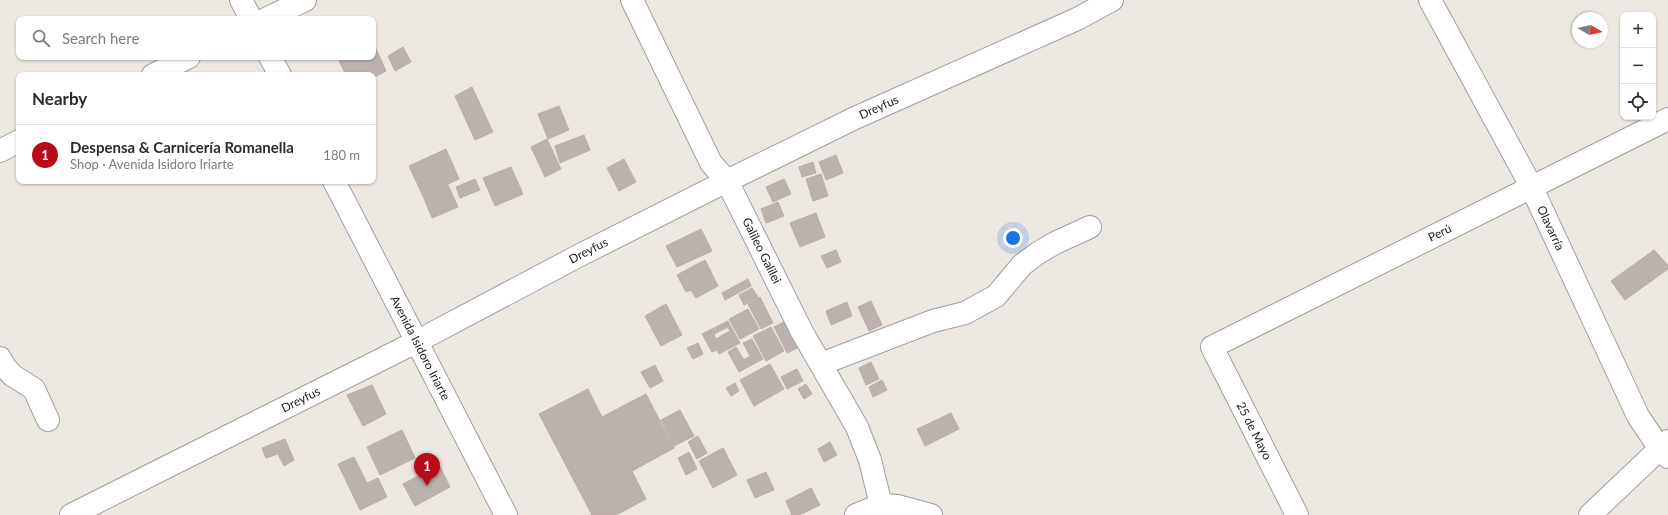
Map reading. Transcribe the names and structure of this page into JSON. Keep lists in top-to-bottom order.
{
  "streets": {
    "street": [
      "Dreyfus",
      "Olavarría",
      "Perú",
      "Galileo Galilei",
      "Avenida Isidoro Iriarte",
      "25 de Mayo"
    ]
  },
  "crossings": [
    ["Dreyfus", "Galileo Galilei"],
    ["Dreyfus", "Avenida Isidoro Iriarte"],
    ["Olavarría", "Perú"],
    ["Perú", "25 de Mayo"]
  ],
  "north": "right",
  "page": {
    "map_buttons": ["+", "−"],
    "search": "Search here",
    "heading": "Nearby",
    "list": [
      {
        "mark": "1",
        "name": "Despensa & Carnicería Romanella",
        "note": "Shop · Avenida Isidoro Iriarte",
        "value": "180 m"
      }
    ],
    "pins": "1"
  }
}
